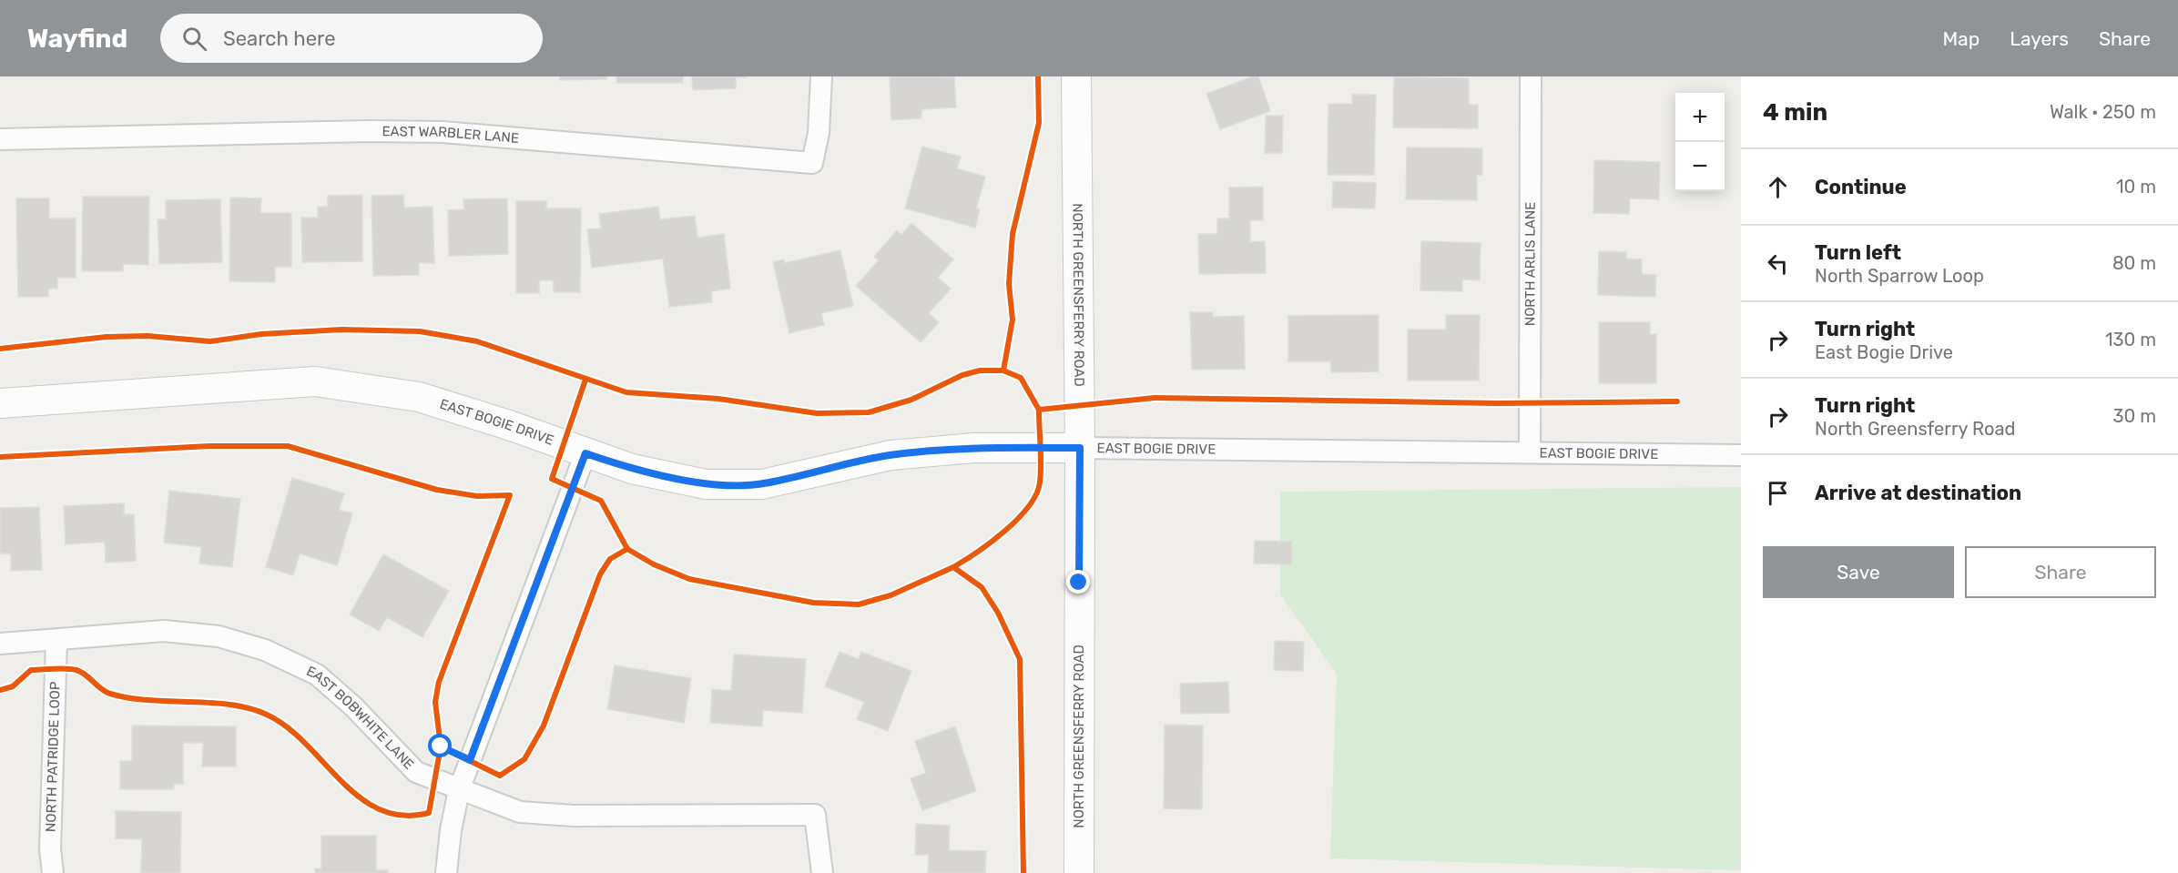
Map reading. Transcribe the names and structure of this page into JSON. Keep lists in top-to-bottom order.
{
  "streets": {
    "street": [
      "EAST WARBLER LANE",
      "NORTH ARLIS LANE",
      "NORTH GREENSFERRY ROAD",
      "EAST BOGIE DRIVE",
      "EAST BOBWHITE LANE",
      "NORTH PATRIDGE LOOP"
    ]
  },
  "crossings": [
    ["NORTH ARLIS LANE", "EAST BOGIE DRIVE"],
    ["NORTH GREENSFERRY ROAD", "EAST BOGIE DRIVE"],
    ["EAST BOBWHITE LANE", "NORTH PATRIDGE LOOP"]
  ],
  "page": {
    "header": "Wayfind",
    "search": "Search here",
    "nav": ["Map", "Layers", "Share"],
    "heading": ["4 min", "Walk · 250 m"],
    "map_buttons": ["+", "−"],
    "list": [
      ["Continue", "10 m"],
      ["Turn left", "North Sparrow Loop", "80 m"],
      ["Turn right", "East Bogie Drive", "130 m"],
      ["Turn right", "North Greensferry Road", "30 m"],
      "Arrive at destination"
    ],
    "buttons": ["Save", "Share"]
  }
}
